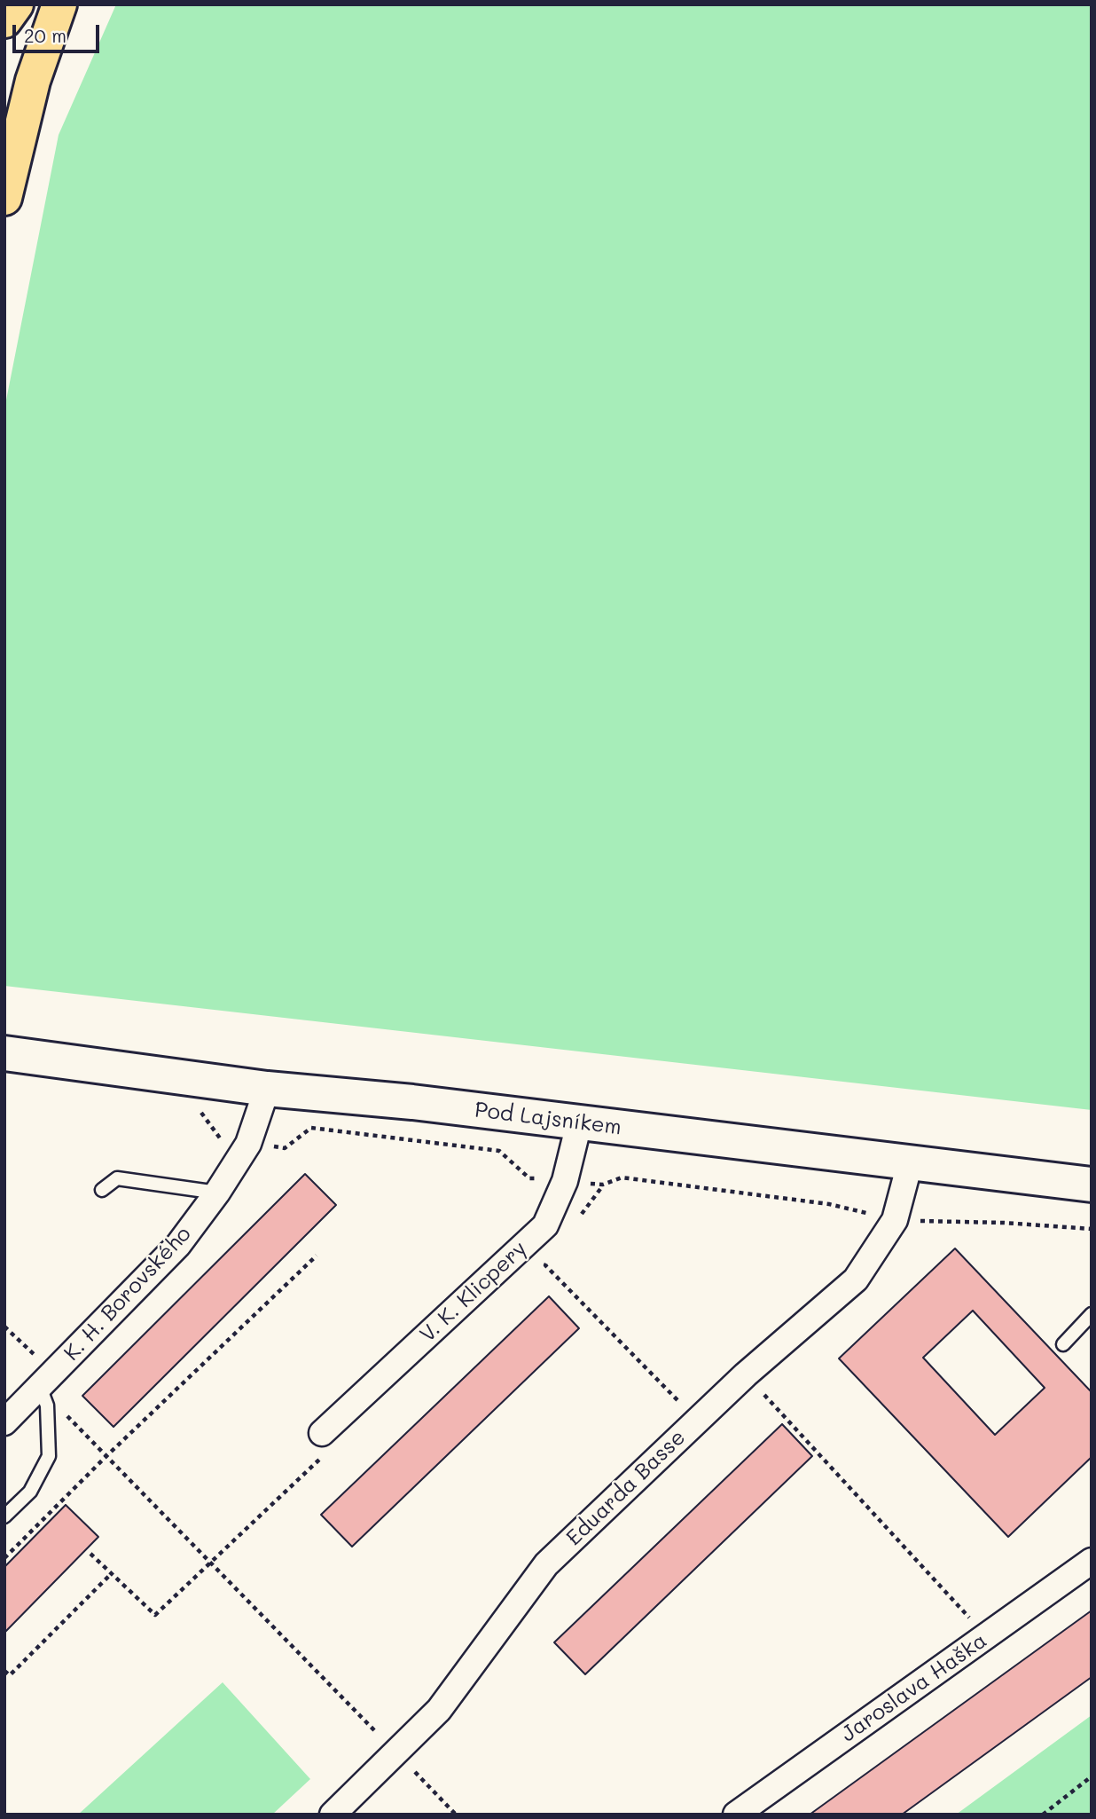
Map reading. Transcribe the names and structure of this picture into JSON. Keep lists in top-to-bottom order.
{
  "streets": {
    "street": [
      "Pod Lajsníkem",
      "V. K. Klicpery",
      "K. H. Borovského",
      "Eduarda Basse",
      "Jaroslava Haška"
    ]
  },
  "crossings": [
    ["Pod Lajsníkem", "V. K. Klicpery"],
    ["Pod Lajsníkem", "K. H. Borovského"],
    ["Pod Lajsníkem", "Eduarda Basse"]
  ],
  "scale_bar": "20 m"
}
